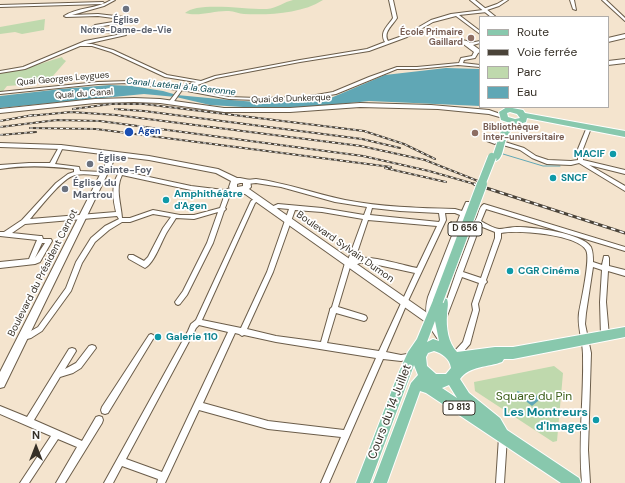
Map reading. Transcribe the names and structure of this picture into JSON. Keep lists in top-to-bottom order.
{
  "streets": {
    "main road": ["D 656", "D 813", "Cours du 14 Juillet"],
    "street": [
      "Quai Georges Leygues",
      "Quai du Canal",
      "Quai de Dunkerque",
      "Boulevard Sylvain Dumon",
      "Boulevard du Président Carnot"
    ]
  },
  "crossings": [
    ["Quai du Canal", "Quai de Dunkerque"],
    ["Quai de Dunkerque", "D 656"],
    ["D 656", "Boulevard Sylvain Dumon"],
    ["D 656", "Cours du 14 Juillet"],
    ["Boulevard Sylvain Dumon", "Cours du 14 Juillet"],
    ["D 813", "Cours du 14 Juillet"]
  ],
  "water": ["Canal Latéral à la Garonne"],
  "parks": ["Square du Pin"],
  "places": [
    "Église Notre-Dame-de-Vie",
    "École Primaire Gaillard",
    "Agen",
    "Bibliothèque inter-universitaire",
    "MACIF",
    "Église Sainte-Foy",
    "SNCF",
    "Église du Martrou",
    "Amphithéâtre d'Agen",
    "CGR Cinéma",
    "Galerie 110",
    "Les Montreurs d'Images"
  ],
  "legend": [
    "Route",
    "Voie ferrée",
    "Parc",
    "Eau"
  ],
  "north": "top"
}
